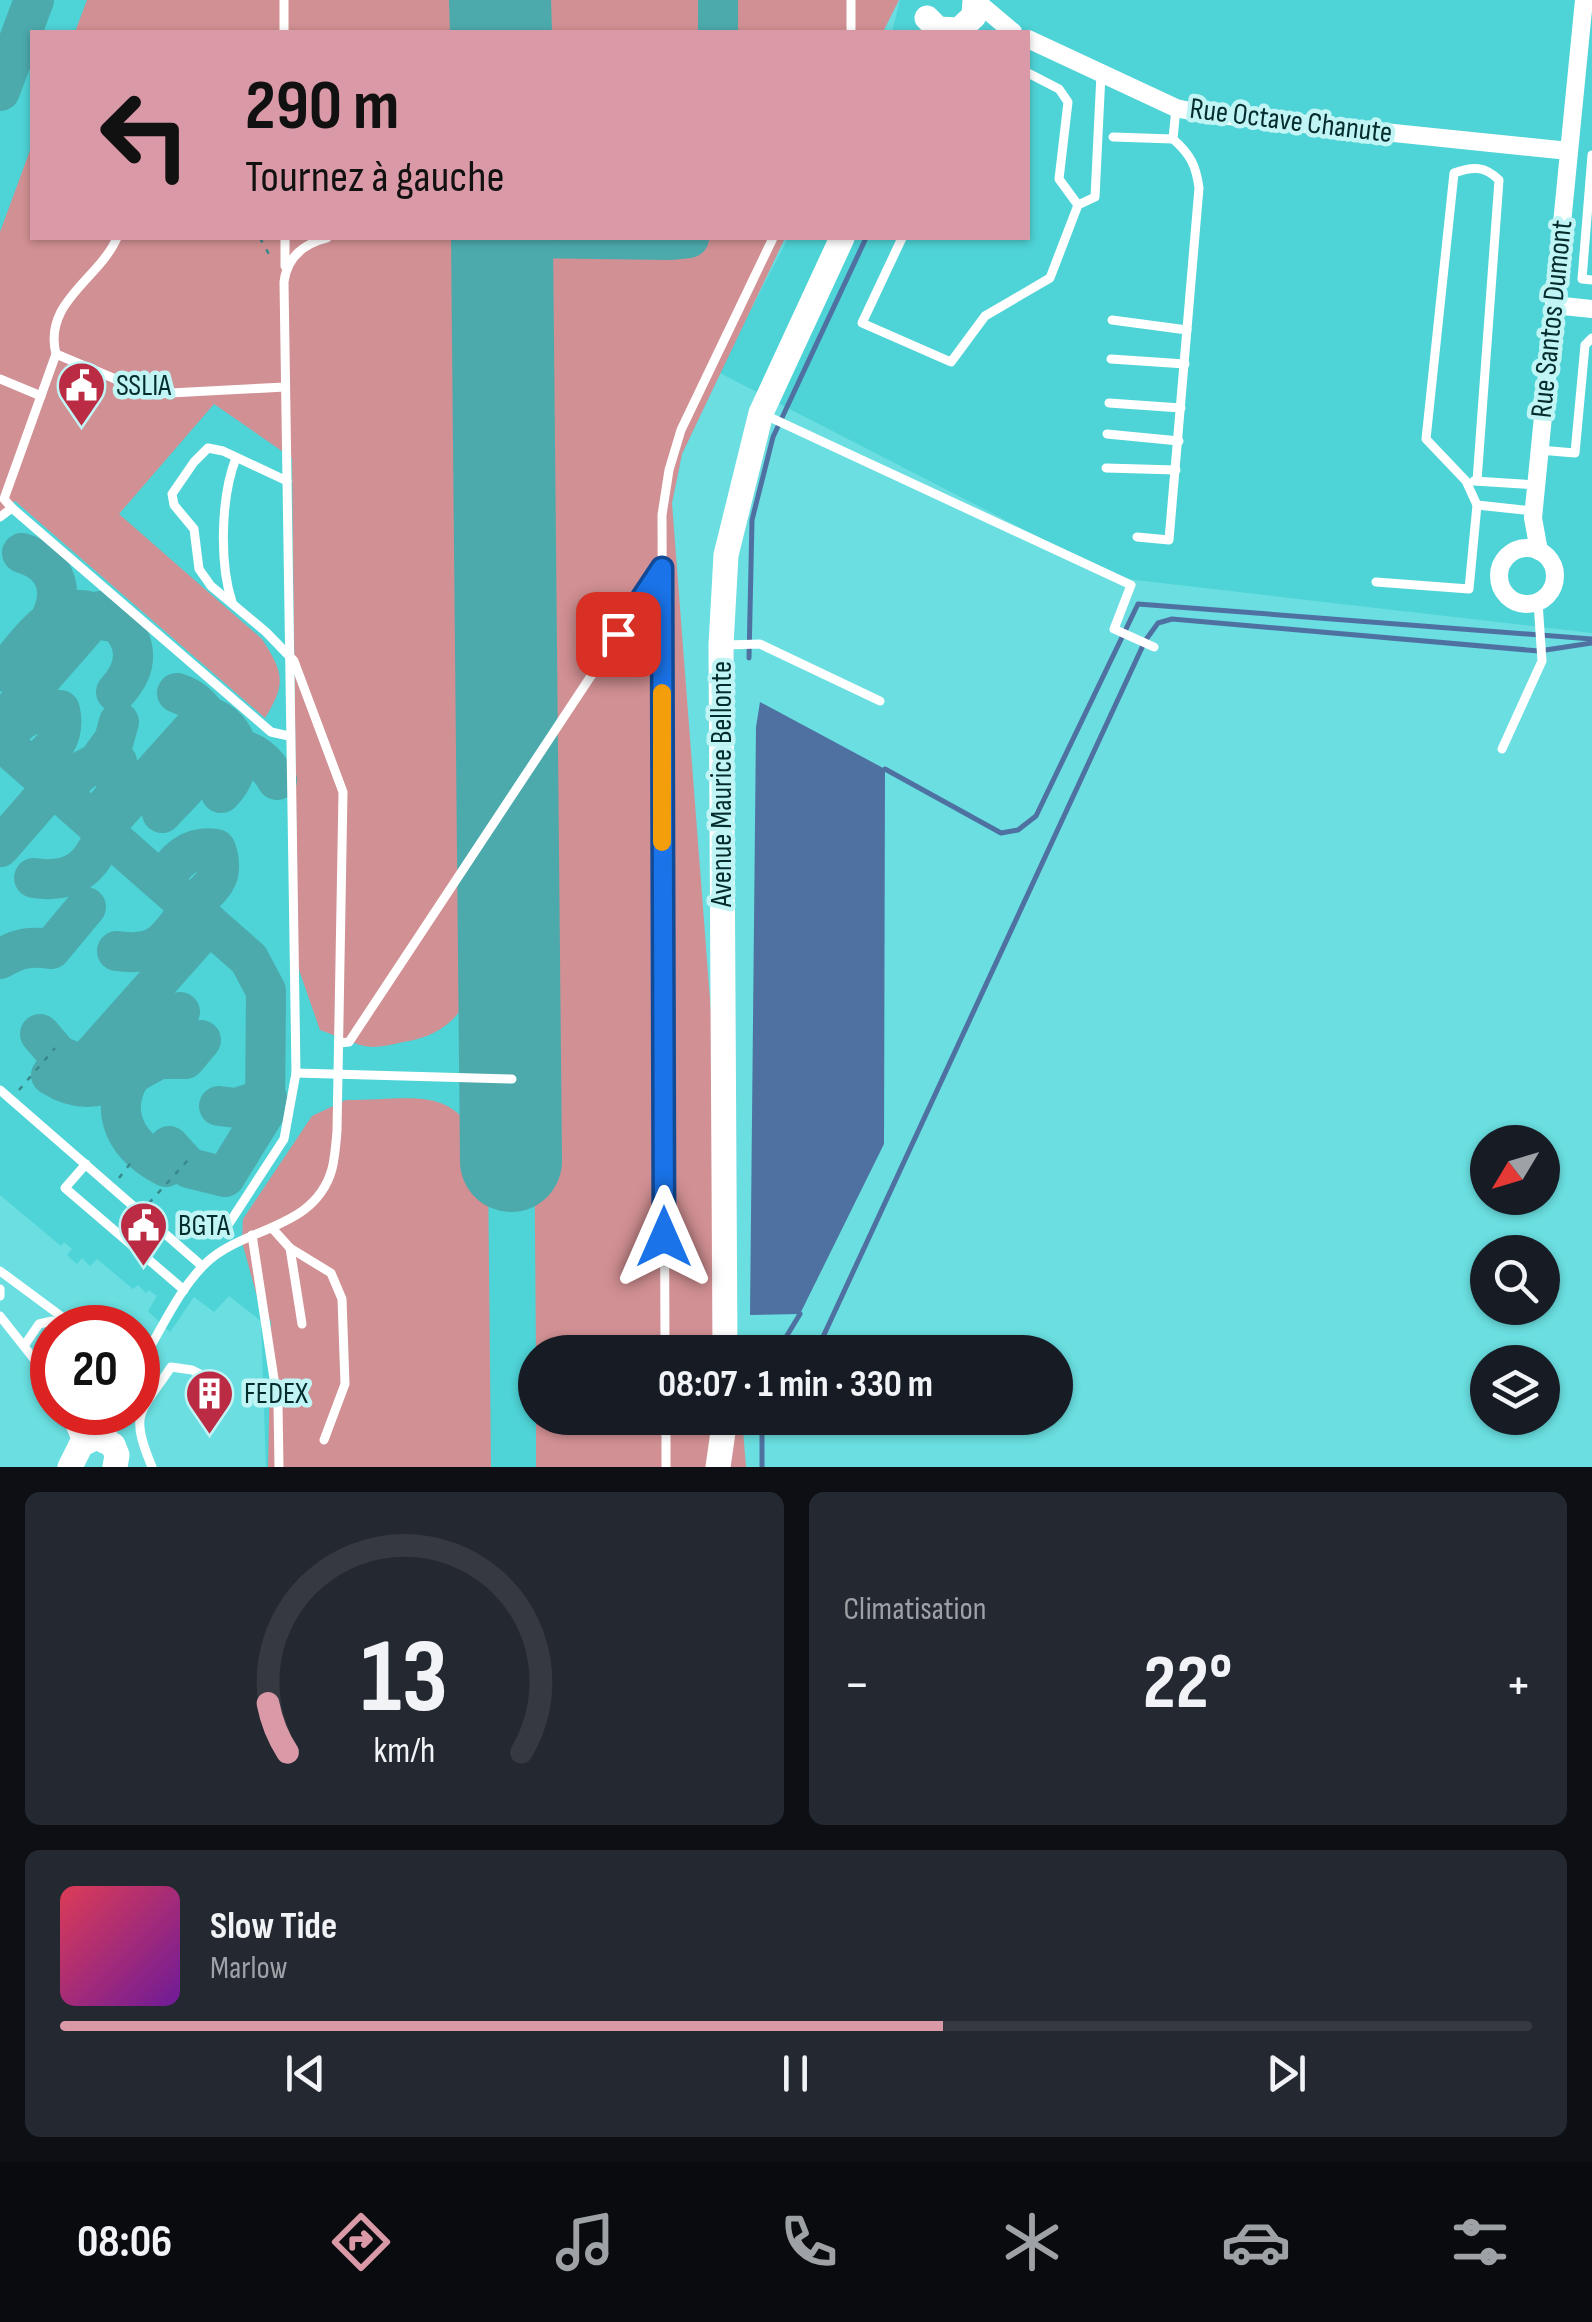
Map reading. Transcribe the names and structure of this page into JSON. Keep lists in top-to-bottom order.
{
  "streets": {
    "street": ["Rue Octave Chanute", "Rue Santos Dumont", "Avenue Maurice Bellonte"]
  },
  "crossings": [
    ["Rue Octave Chanute", "Rue Santos Dumont"]
  ],
  "places": {
    "public building": ["SSLIA", "BGTA"],
    "building": ["FEDEX"]
  },
  "north": "bottom left",
  "page": {
    "turn": ["290 m", "Tournez à gauche"],
    "limit": "20",
    "trip": "08:07 · 1 min · 330 m",
    "tile": "Climatisation",
    "heat": ["−", "22°", "+"],
    "song": ["Slow Tide", "Marlow"],
    "tabs": "08:06",
    "gauge": ["13", "km/h"]
  }
}
